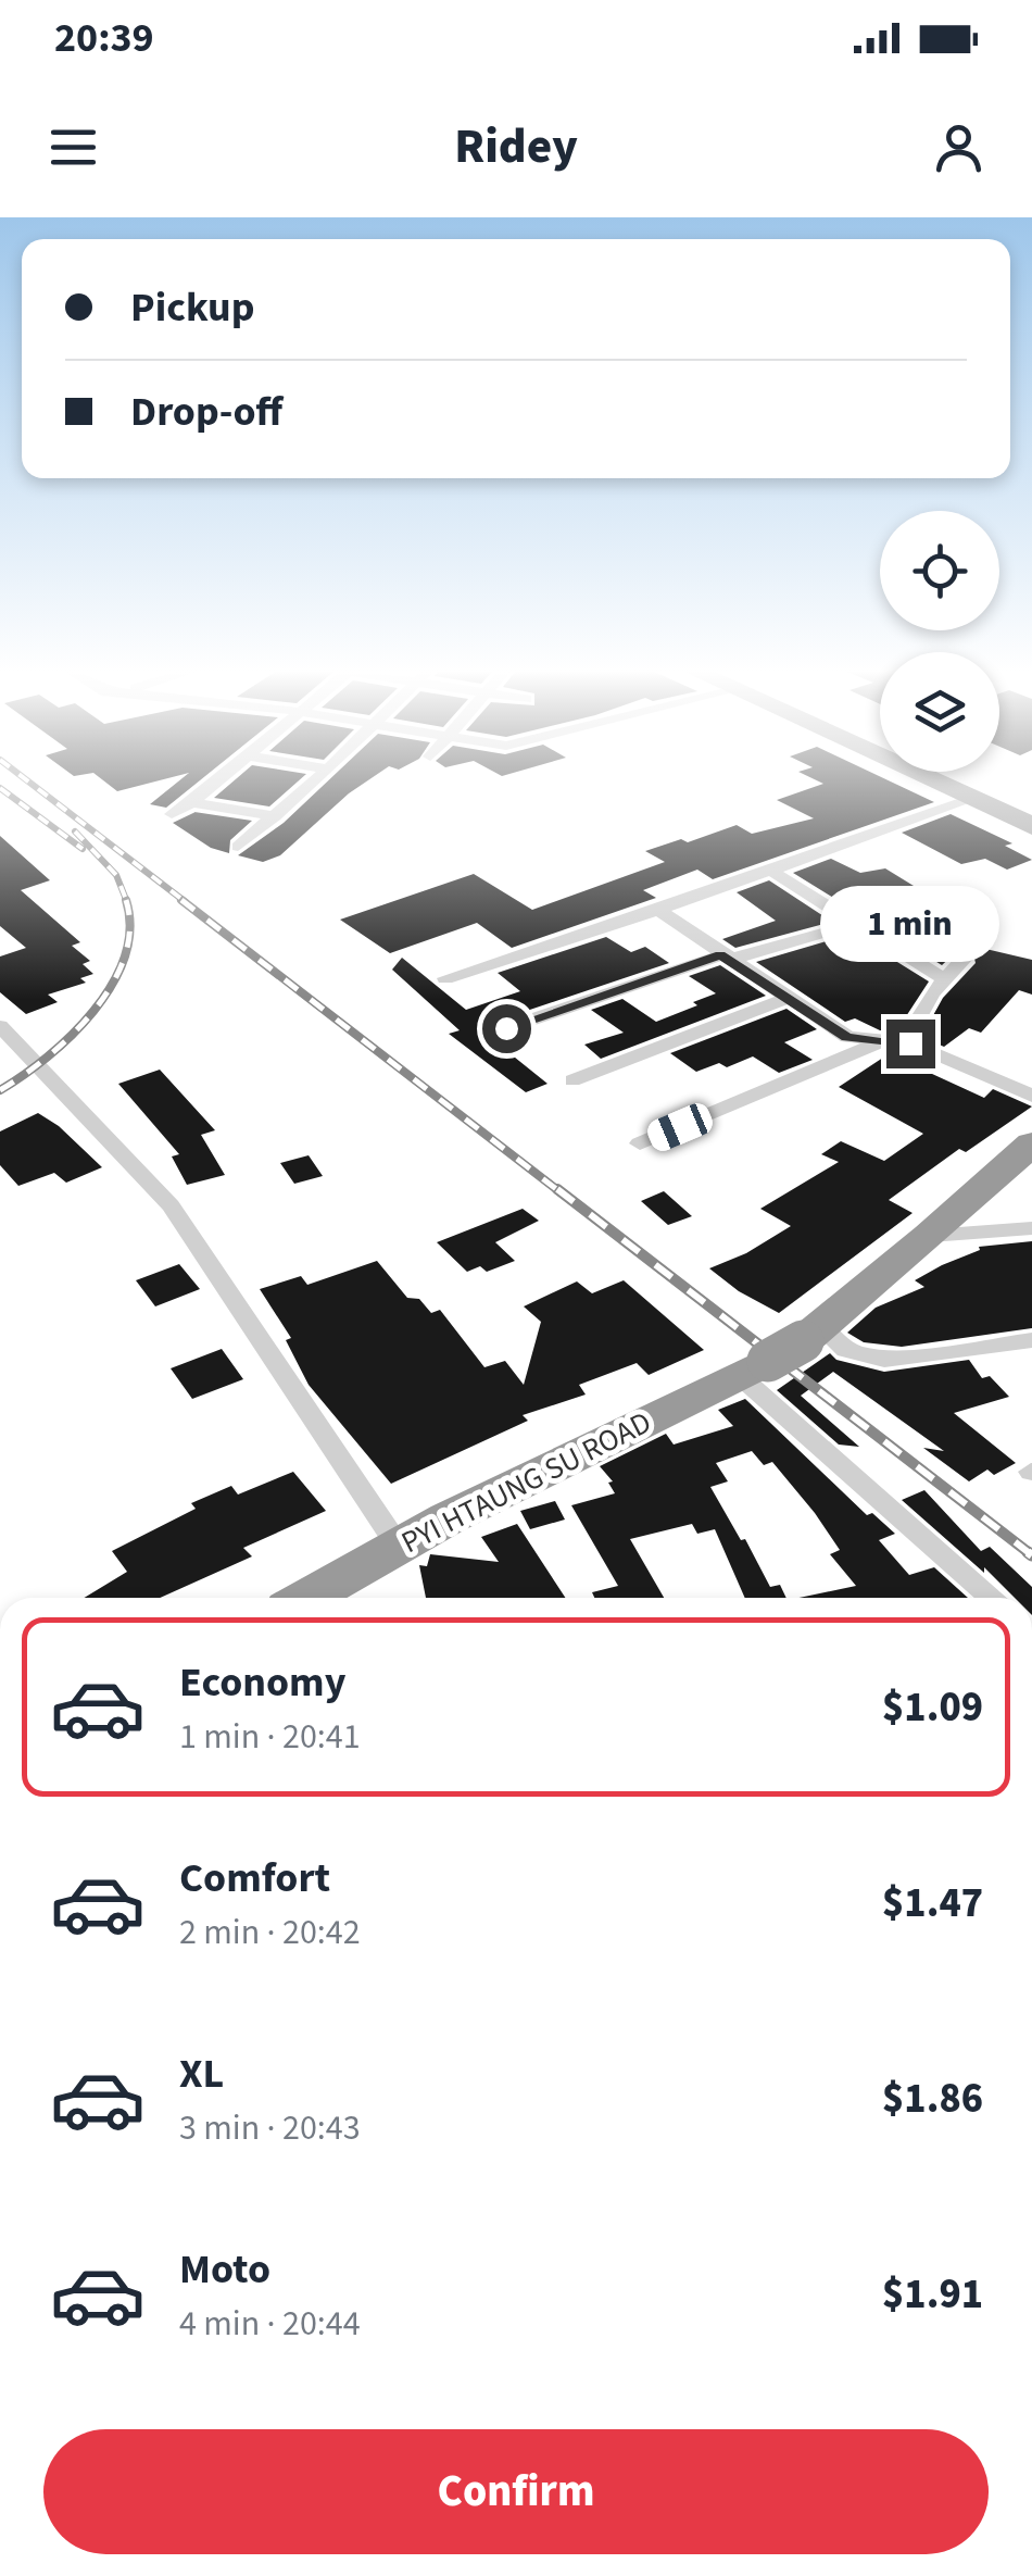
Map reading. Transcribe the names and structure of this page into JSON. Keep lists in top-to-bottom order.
{
  "streets": {
    "highway": ["PYI HTAUNG SU ROAD"]
  },
  "page": {
    "status": "20:39",
    "header": "Ridey",
    "banner": ["Pickup", "Drop-off"],
    "bubble": "1 min",
    "list": [
      {
        "name": "Economy",
        "note": "1 min · 20:41",
        "value": "$1.09"
      },
      {
        "name": "Comfort",
        "note": "2 min · 20:42",
        "value": "$1.47"
      },
      {
        "name": "XL",
        "note": "3 min · 20:43",
        "value": "$1.86"
      },
      {
        "name": "Moto",
        "note": "4 min · 20:44",
        "value": "$1.91"
      }
    ],
    "buttons": "Confirm"
  }
}
